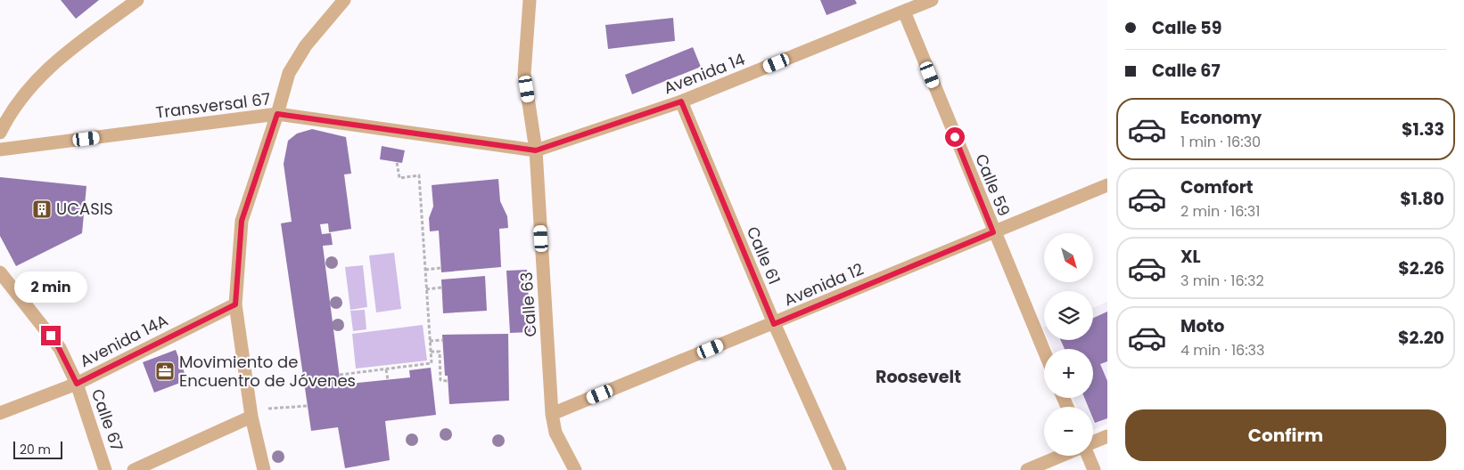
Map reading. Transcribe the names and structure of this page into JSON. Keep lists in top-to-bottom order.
{
  "streets": {
    "street": [
      "Avenida 14",
      "Transversal 67",
      "Calle 59",
      "Calle 61",
      "Avenida 12",
      "Calle 63",
      "Avenida 14A",
      "Calle 67"
    ]
  },
  "crossings": [
    ["Avenida 14", "Transversal 67"],
    ["Avenida 14", "Calle 59"],
    ["Avenida 14", "Calle 61"],
    ["Avenida 14", "Calle 63"],
    ["Transversal 67", "Calle 63"],
    ["Calle 59", "Avenida 12"],
    ["Calle 61", "Avenida 12"],
    ["Avenida 12", "Calle 63"],
    ["Avenida 14A", "Calle 67"]
  ],
  "districts": ["Roosevelt"],
  "places": {
    "building": ["UCASIS"],
    "office": ["Movimiento de Encuentro de Jóvenes"]
  },
  "scale_bar": "20 m",
  "north": "bottom right",
  "page": {
    "banner": ["Calle 59", "Calle 67"],
    "list": [
      {
        "name": "Economy",
        "note": "1 min · 16:30",
        "value": "$1.33"
      },
      {
        "name": "Comfort",
        "note": "2 min · 16:31",
        "value": "$1.80"
      },
      {
        "name": "XL",
        "note": "3 min · 16:32",
        "value": "$2.26"
      },
      {
        "name": "Moto",
        "note": "4 min · 16:33",
        "value": "$2.20"
      }
    ],
    "map_buttons": ["+", "−"],
    "bubble": "2 min",
    "buttons": "Confirm",
    "scale": "20 m"
  }
}
